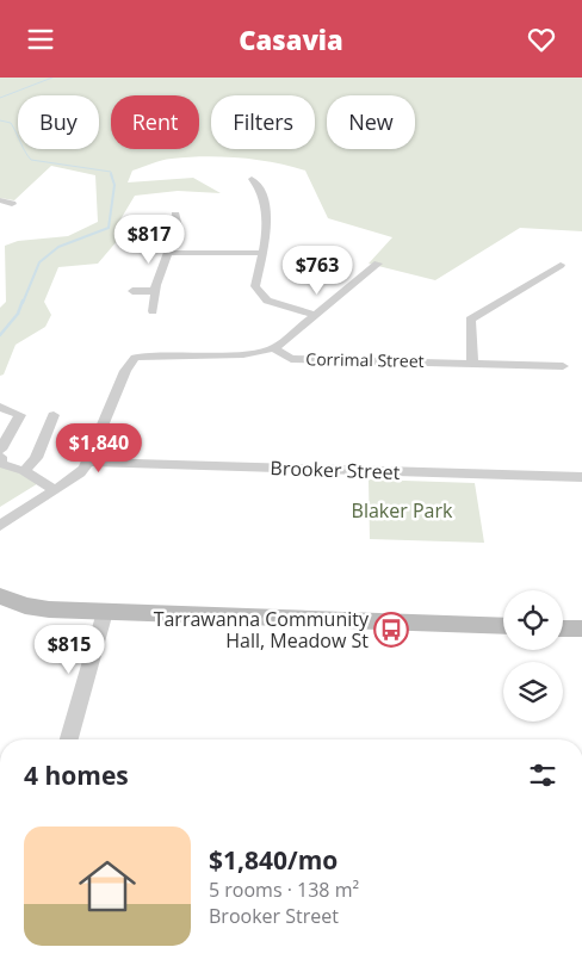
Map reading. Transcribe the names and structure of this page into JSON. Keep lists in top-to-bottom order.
{
  "streets": {
    "street": ["Corrimal Street", "Brooker Street"]
  },
  "parks": ["Blaker Park"],
  "places": {
    "bus stop": ["Tarrawanna Community Hall, Meadow St"]
  },
  "page": {
    "header": "Casavia",
    "chip": [
      "Buy",
      "Rent",
      "Filters",
      "New"
    ],
    "price": [
      "$817",
      "$763",
      "$1,840",
      "$815"
    ],
    "heading": "4 homes",
    "list": [
      {
        "name": "$1,840/mo",
        "note": "5 rooms · 138 m² · Brooker Street"
      }
    ]
  }
}
